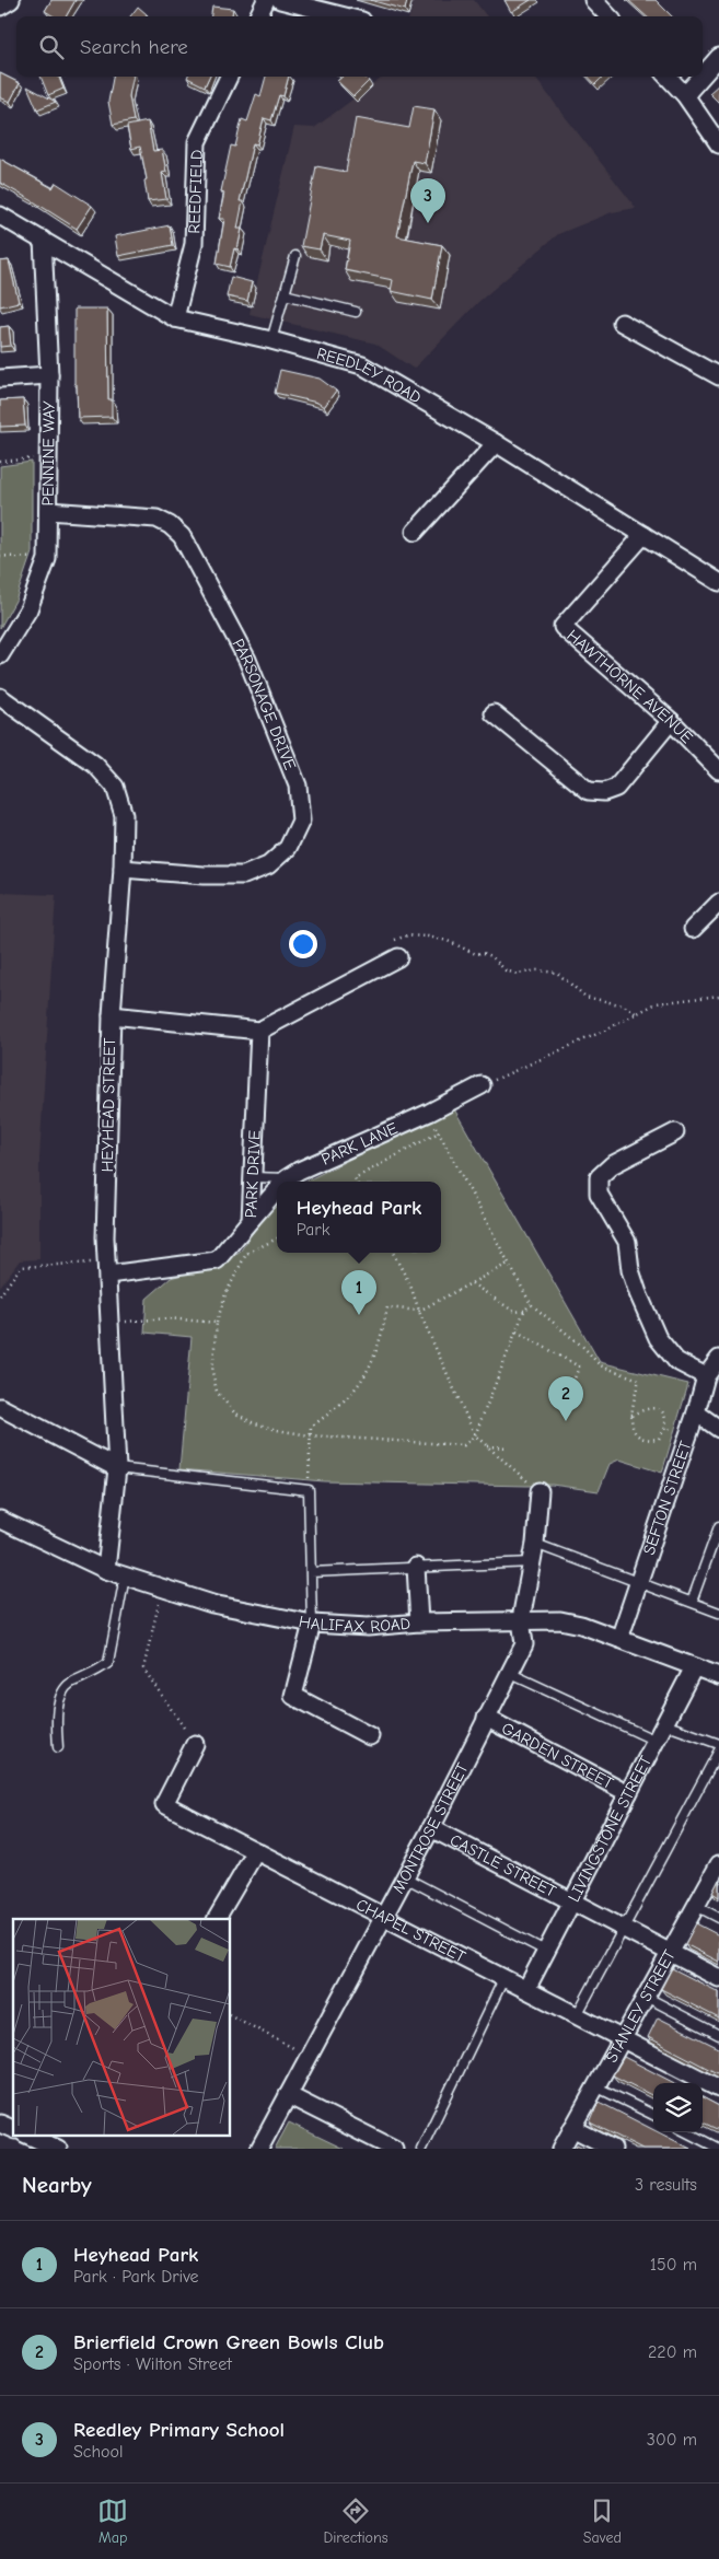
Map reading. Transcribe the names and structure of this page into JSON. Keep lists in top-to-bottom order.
{
  "streets": {
    "street": [
      "REEDFIELD",
      "REEDLEY ROAD",
      "PENNINE WAY",
      "HAWTHORNE AVENUE",
      "PARSONAGE DRIVE",
      "HEYHEAD STREET",
      "PARK LANE",
      "PARK DRIVE",
      "SEFTON STREET",
      "HALIFAX ROAD",
      "GARDEN STREET",
      "MONTROSE STREET",
      "LIVINGSTONE STREET",
      "CASTLE STREET",
      "CHAPEL STREET",
      "STANLEY STREET"
    ]
  },
  "crossings": [
    ["REEDFIELD", "REEDLEY ROAD"],
    ["REEDLEY ROAD", "PENNINE WAY"],
    ["REEDLEY ROAD", "HAWTHORNE AVENUE"],
    ["PENNINE WAY", "PARSONAGE DRIVE"],
    ["PARSONAGE DRIVE", "HEYHEAD STREET"],
    ["HEYHEAD STREET", "PARK DRIVE"],
    ["HEYHEAD STREET", "HALIFAX ROAD"],
    ["PARK LANE", "PARK DRIVE"],
    ["SEFTON STREET", "HALIFAX ROAD"],
    ["HALIFAX ROAD", "MONTROSE STREET"],
    ["HALIFAX ROAD", "LIVINGSTONE STREET"],
    ["GARDEN STREET", "MONTROSE STREET"],
    ["GARDEN STREET", "LIVINGSTONE STREET"],
    ["MONTROSE STREET", "CASTLE STREET"],
    ["MONTROSE STREET", "CHAPEL STREET"],
    ["LIVINGSTONE STREET", "CASTLE STREET"],
    ["LIVINGSTONE STREET", "CHAPEL STREET"],
    ["CASTLE STREET", "STANLEY STREET"],
    ["CHAPEL STREET", "STANLEY STREET"]
  ],
  "page": {
    "search": "Search here",
    "pins": ["3", "1", "2"],
    "popup": ["Heyhead Park", "Park"],
    "heading": ["Nearby", "3 results"],
    "list": [
      {
        "mark": "1",
        "name": "Heyhead Park",
        "note": "Park · Park Drive",
        "value": "150 m"
      },
      {
        "mark": "2",
        "name": "Brierfield Crown Green Bowls Club",
        "note": "Sports · Wilton Street",
        "value": "220 m"
      },
      {
        "mark": "3",
        "name": "Reedley Primary School",
        "note": "School",
        "value": "300 m"
      }
    ],
    "nav": ["Map", "Directions", "Saved"]
  }
}
